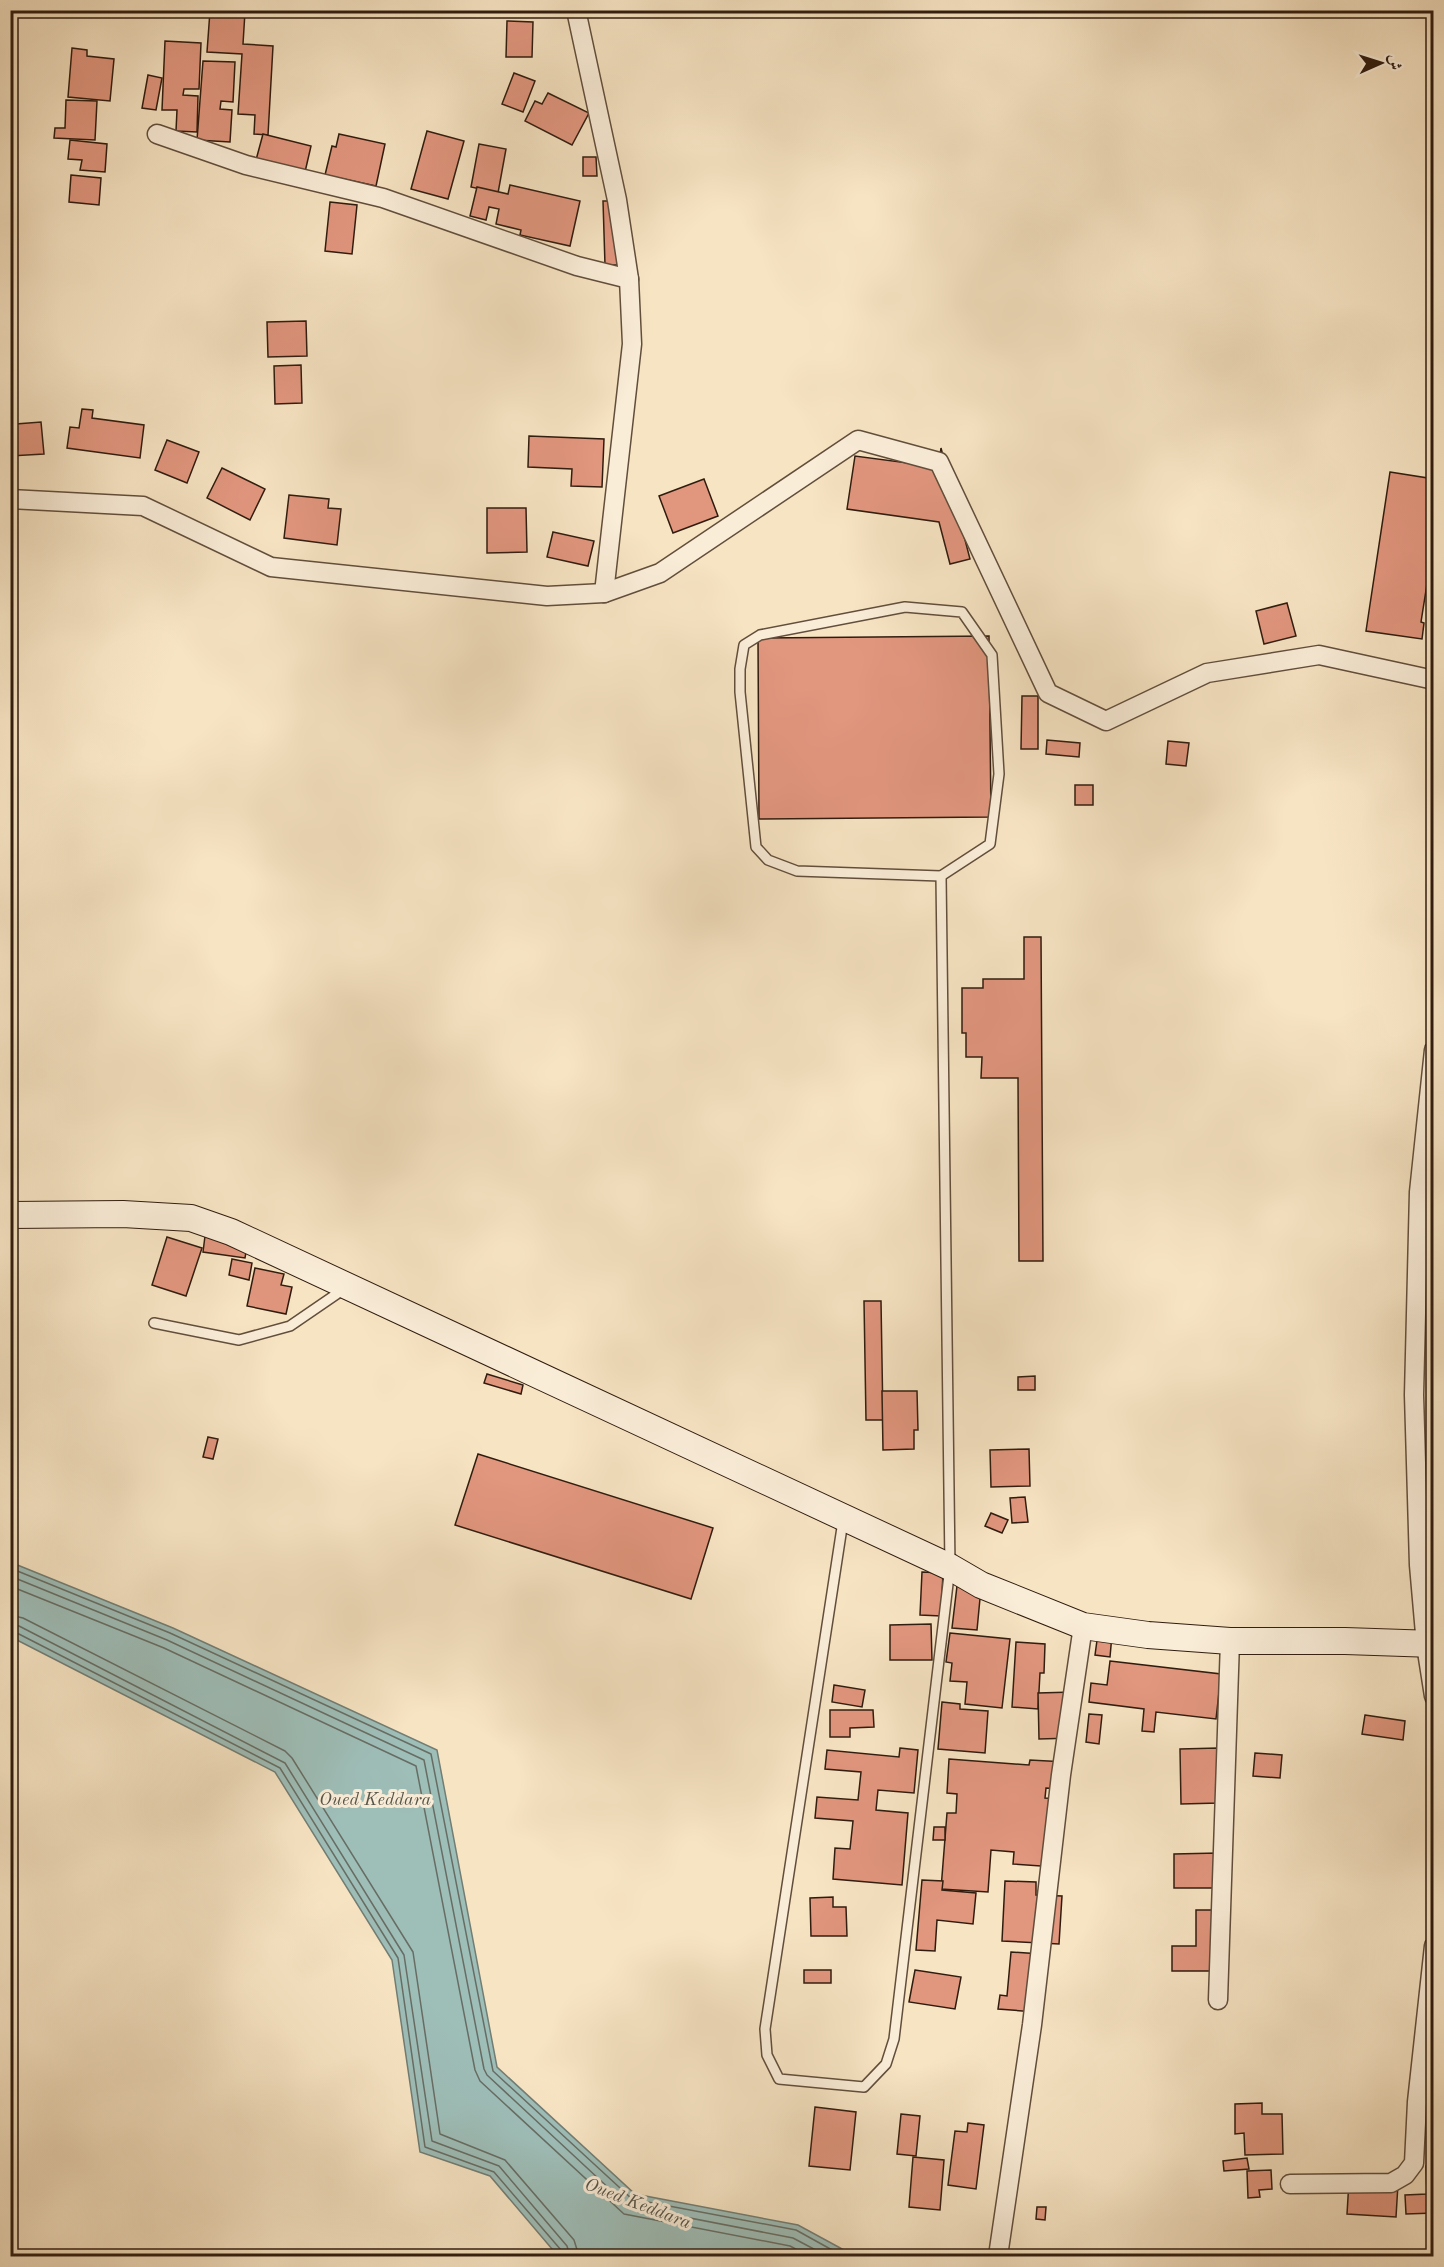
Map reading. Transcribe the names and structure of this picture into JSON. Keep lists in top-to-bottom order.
{
  "water": ["Oued Keddara"],
  "north": "right"
}
